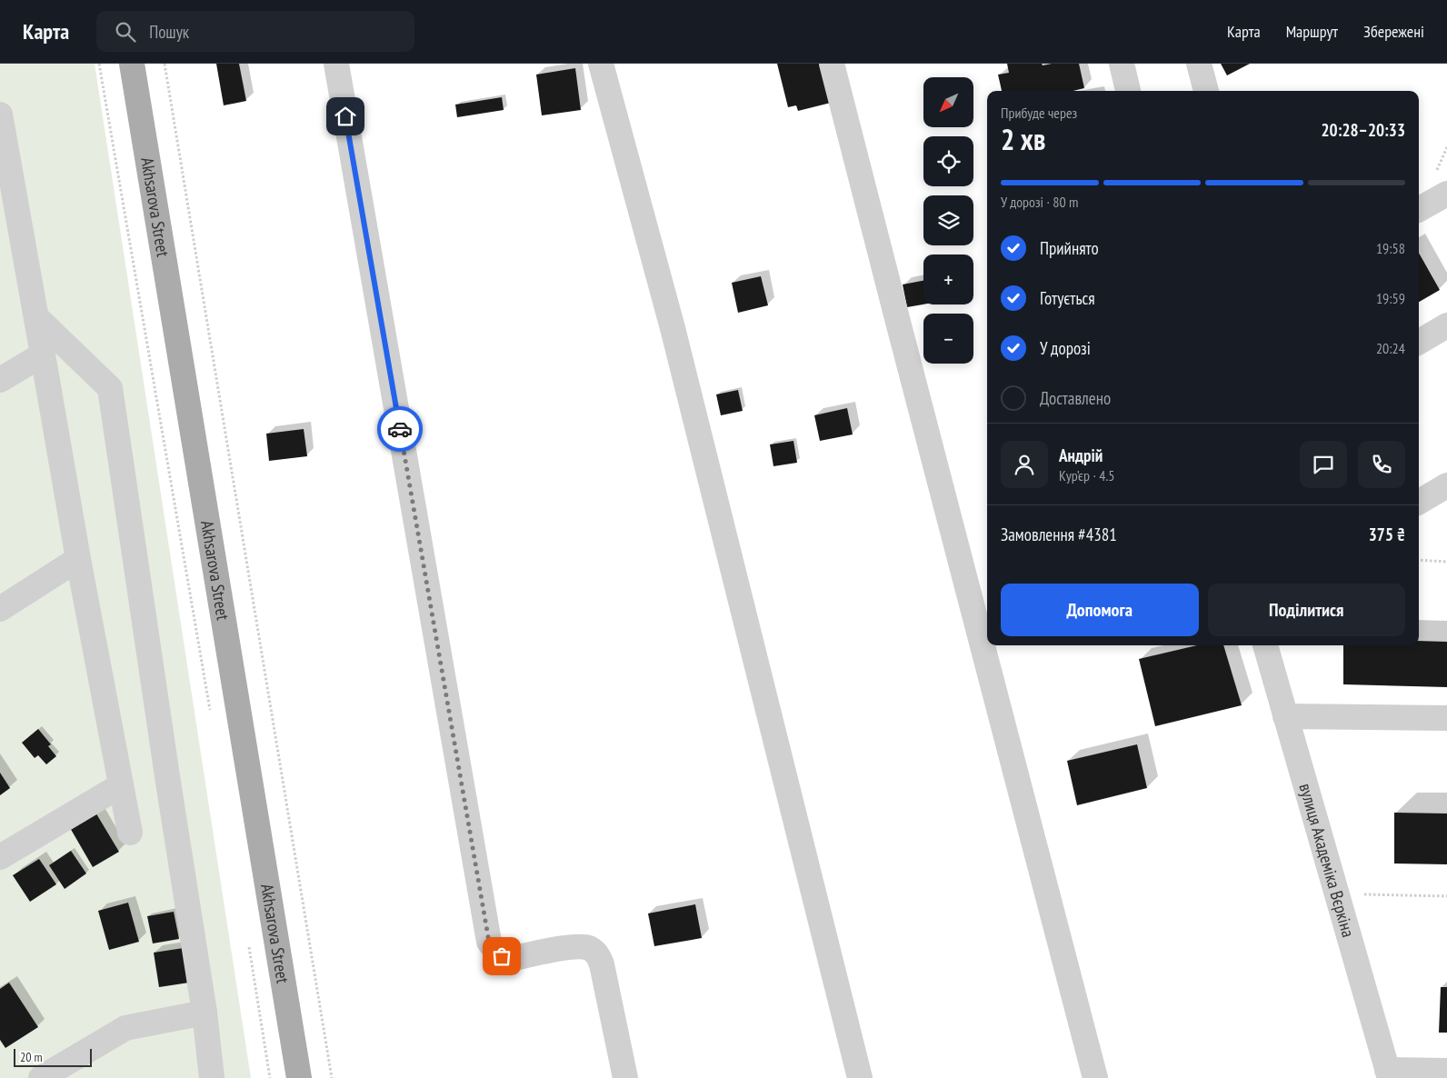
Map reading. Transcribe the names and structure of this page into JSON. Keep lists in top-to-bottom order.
{
  "streets": {
    "main road": ["Akhsarova Street"],
    "street": ["вулиця Академіка Вєркіна"]
  },
  "scale_bar": "20 m",
  "north": "bottom left",
  "page": {
    "header": "Карта",
    "search": "Пошук",
    "nav": ["Карта", "Маршрут", "Збережені"],
    "map_buttons": ["+", "−"],
    "heading": ["2 хв", "Прибуде через", "20:28–20:33"],
    "panel": [
      "Андрій",
      "Кур’єр · 4.5",
      "Замовлення #4381",
      "375 ₴"
    ],
    "bar": "У дорозі · 80 m",
    "list": [
      ["Прийнято", "19:58"],
      ["Готується", "19:59"],
      ["У дорозі", "20:24"],
      "Доставлено"
    ],
    "buttons": ["Допомога", "Поділитися"],
    "scale": "20 m"
  }
}
